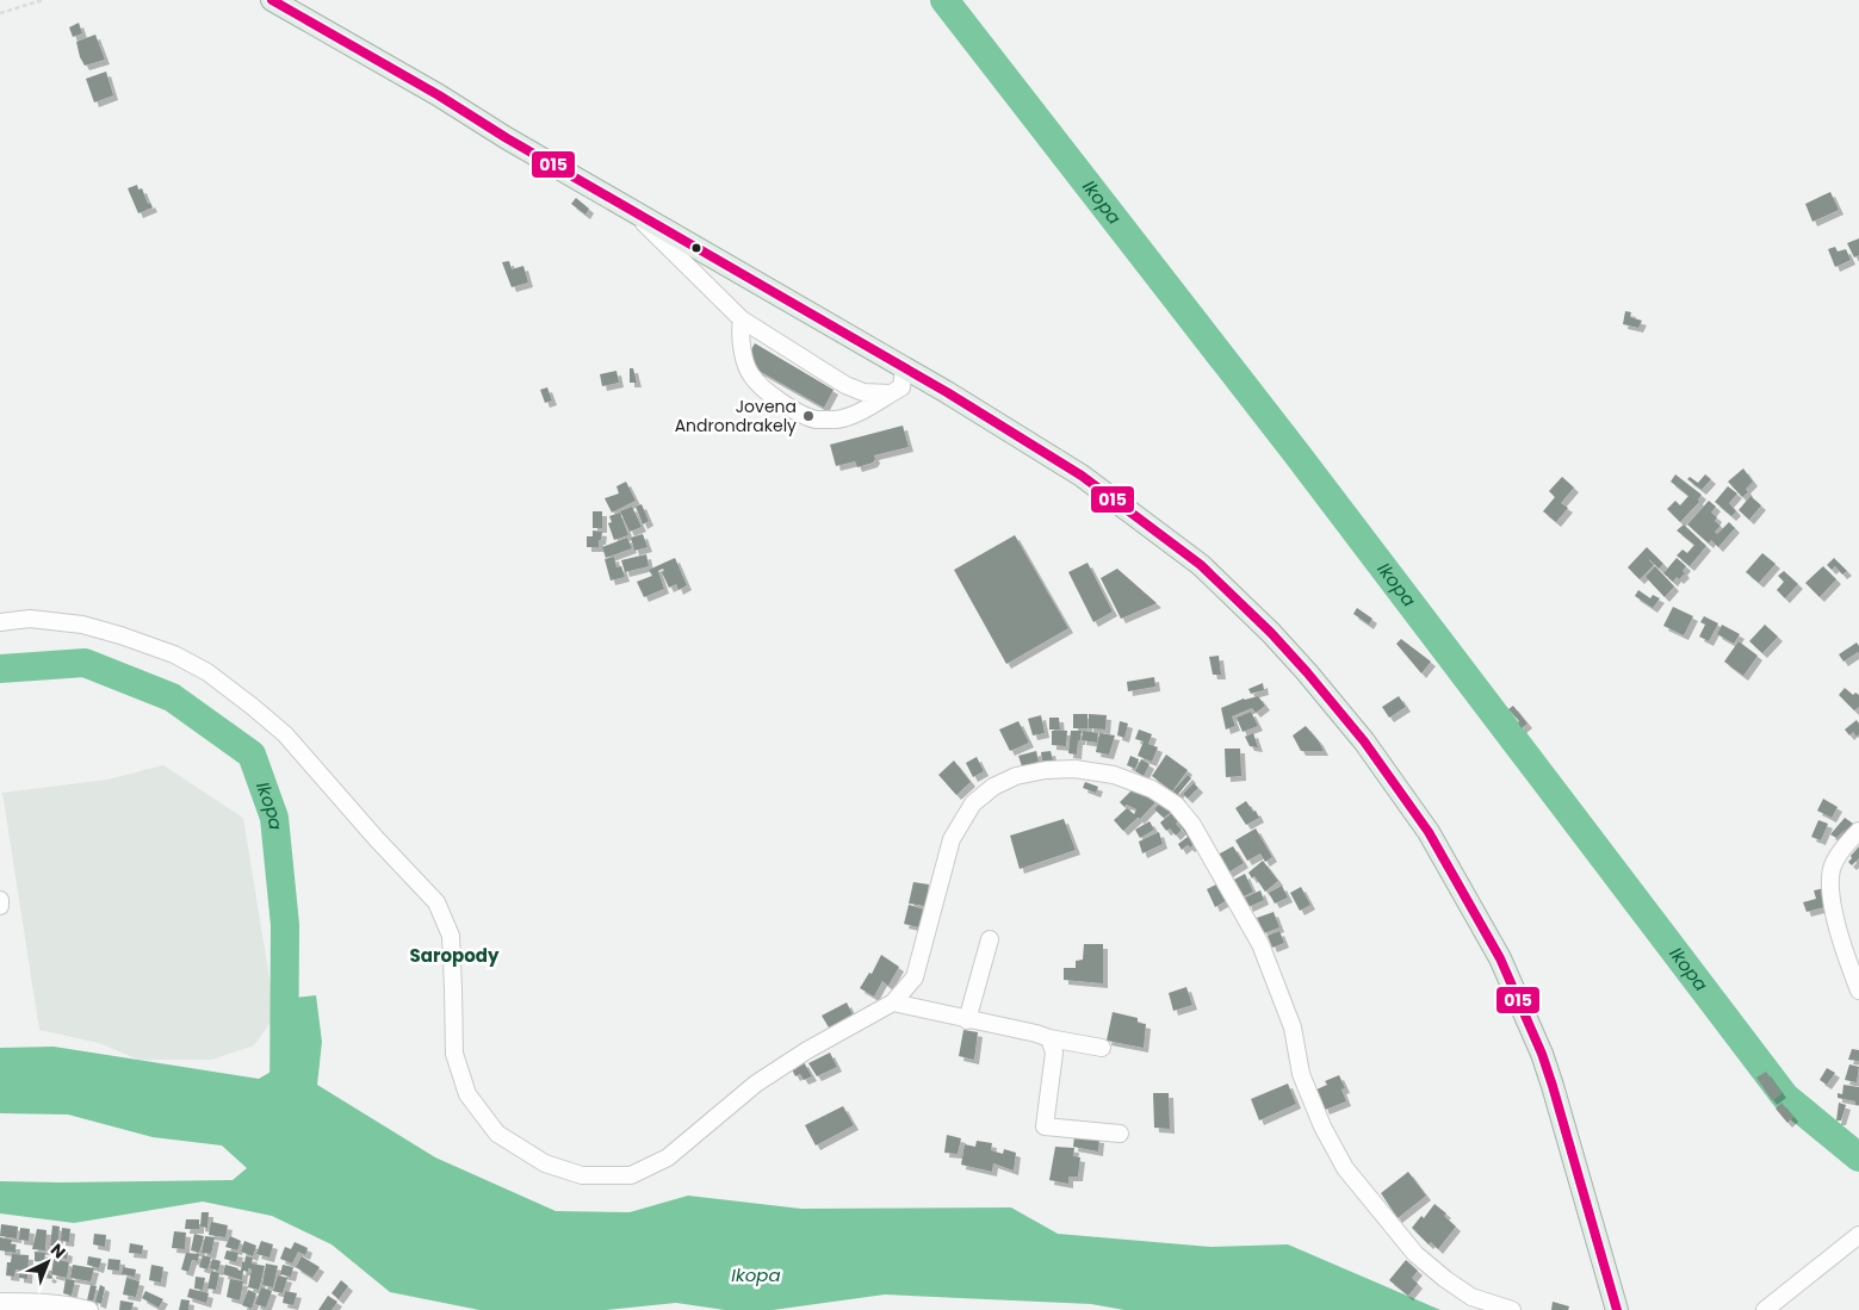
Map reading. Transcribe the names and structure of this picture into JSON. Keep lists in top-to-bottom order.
{
  "districts": ["Saropody"],
  "water": ["Ikopa"],
  "places": ["Jovena Androndrakely"],
  "lines": ["transit line 015"],
  "north": "top right"
}
